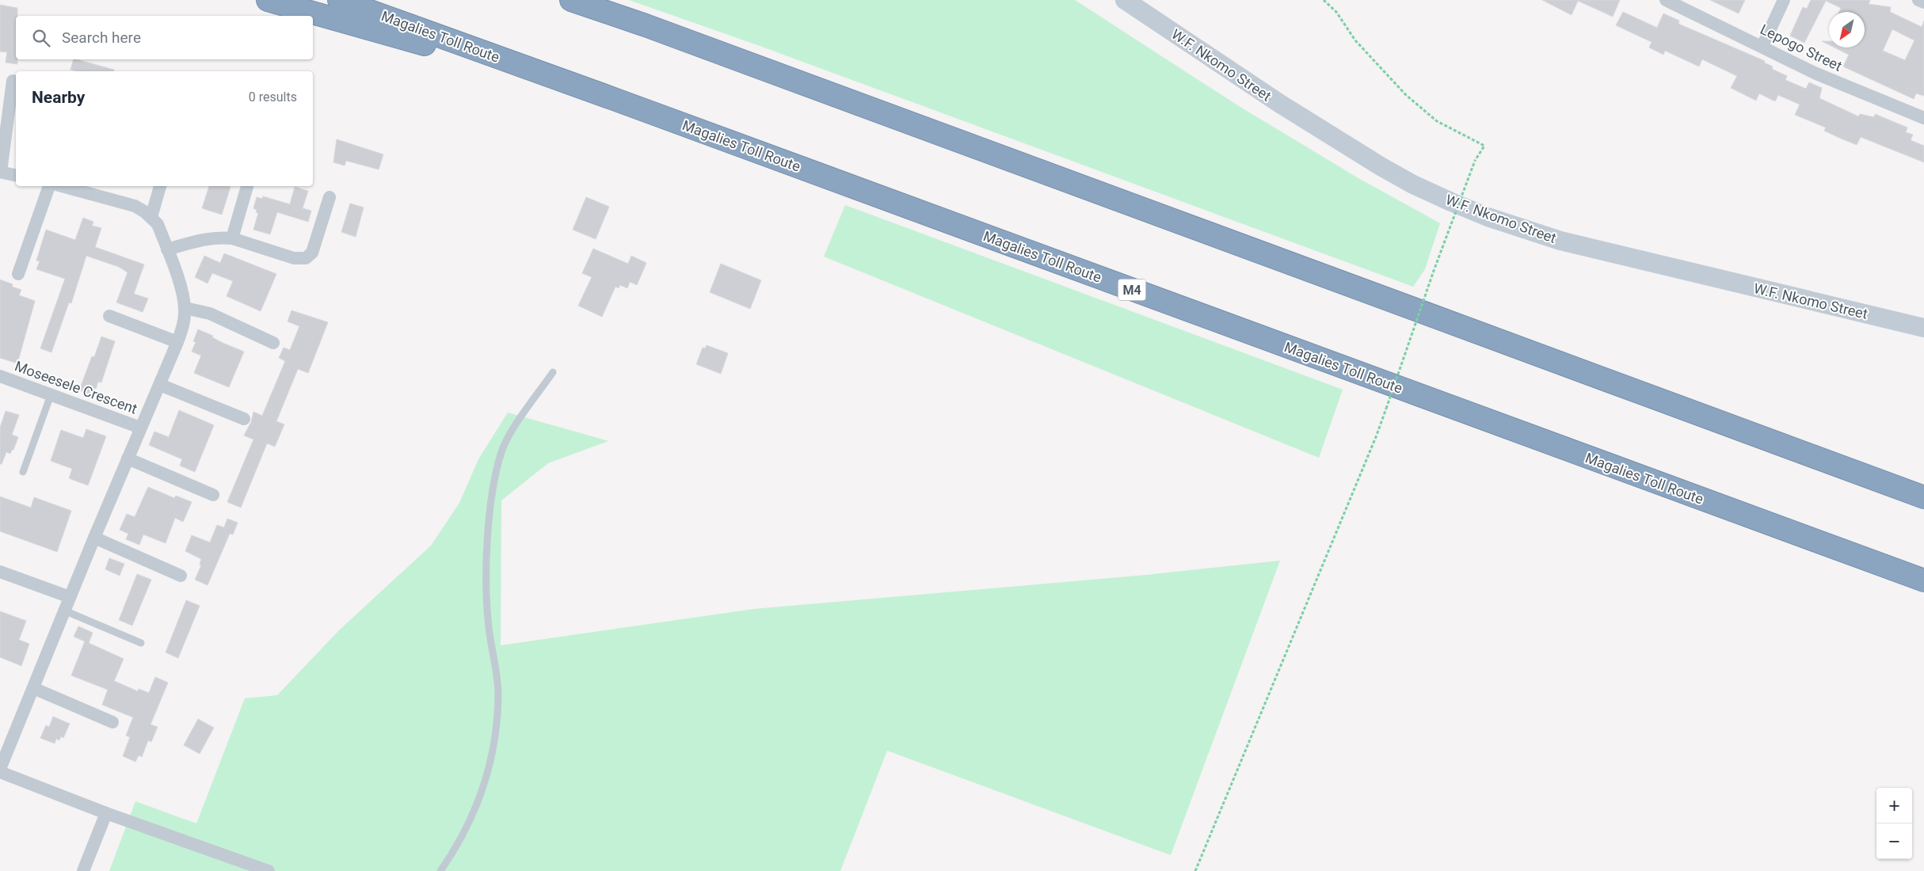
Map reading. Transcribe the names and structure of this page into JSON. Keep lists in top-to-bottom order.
{
  "streets": {
    "highway": ["Magalies Toll Route", "M4"],
    "main road": ["W.F. Nkomo Street"],
    "street": ["Lepogo Street", "Moseesele Crescent"]
  },
  "north": "bottom left",
  "page": {
    "search": "Search here",
    "heading": ["Nearby", "0 results"],
    "map_buttons": ["+", "−"]
  }
}
